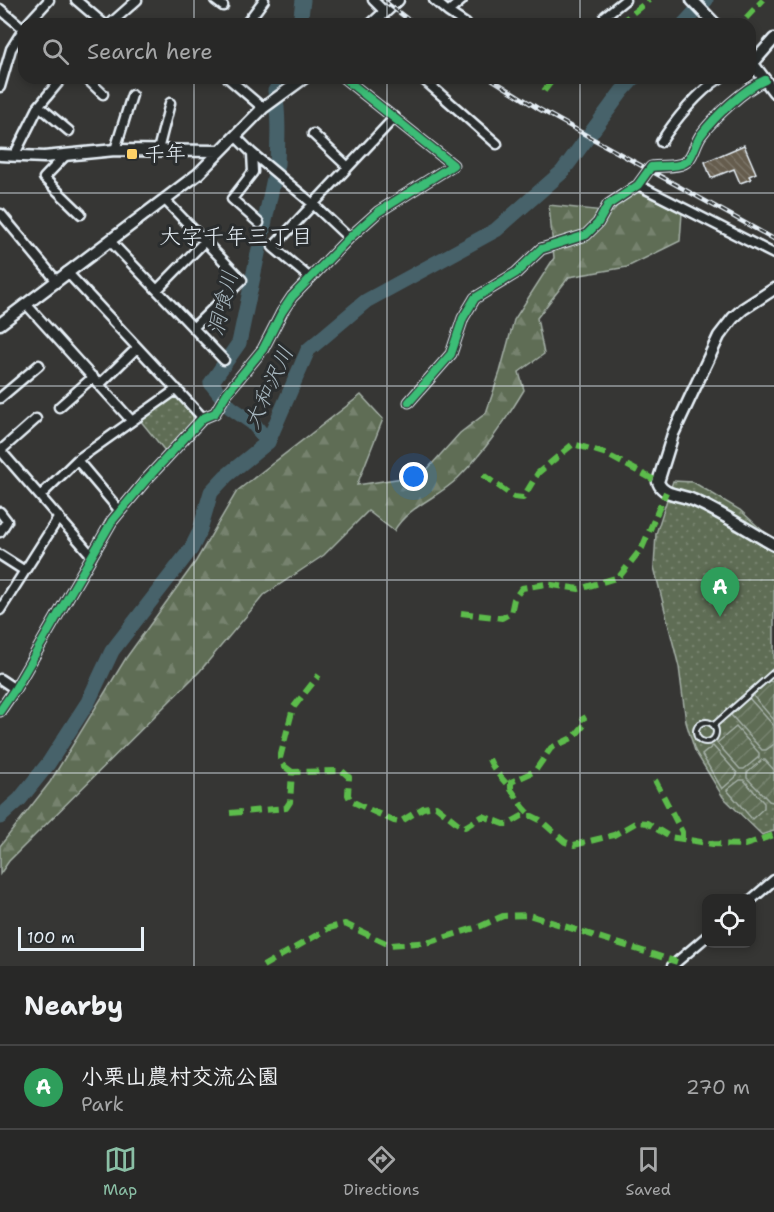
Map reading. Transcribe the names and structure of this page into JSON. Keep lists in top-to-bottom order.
{
  "districts": ["大字千年三丁目"],
  "water": ["洞喰川", "大和沢川"],
  "places": {
    "transit": ["千年"]
  },
  "scale_bar": "100 m",
  "page": {
    "search": "Search here",
    "pins": "A",
    "scale": "100 m",
    "heading": "Nearby",
    "list": [
      {
        "mark": "A",
        "name": "小栗山農村交流公園",
        "note": "Park",
        "value": "270 m"
      }
    ],
    "nav": ["Map", "Directions", "Saved"]
  }
}
